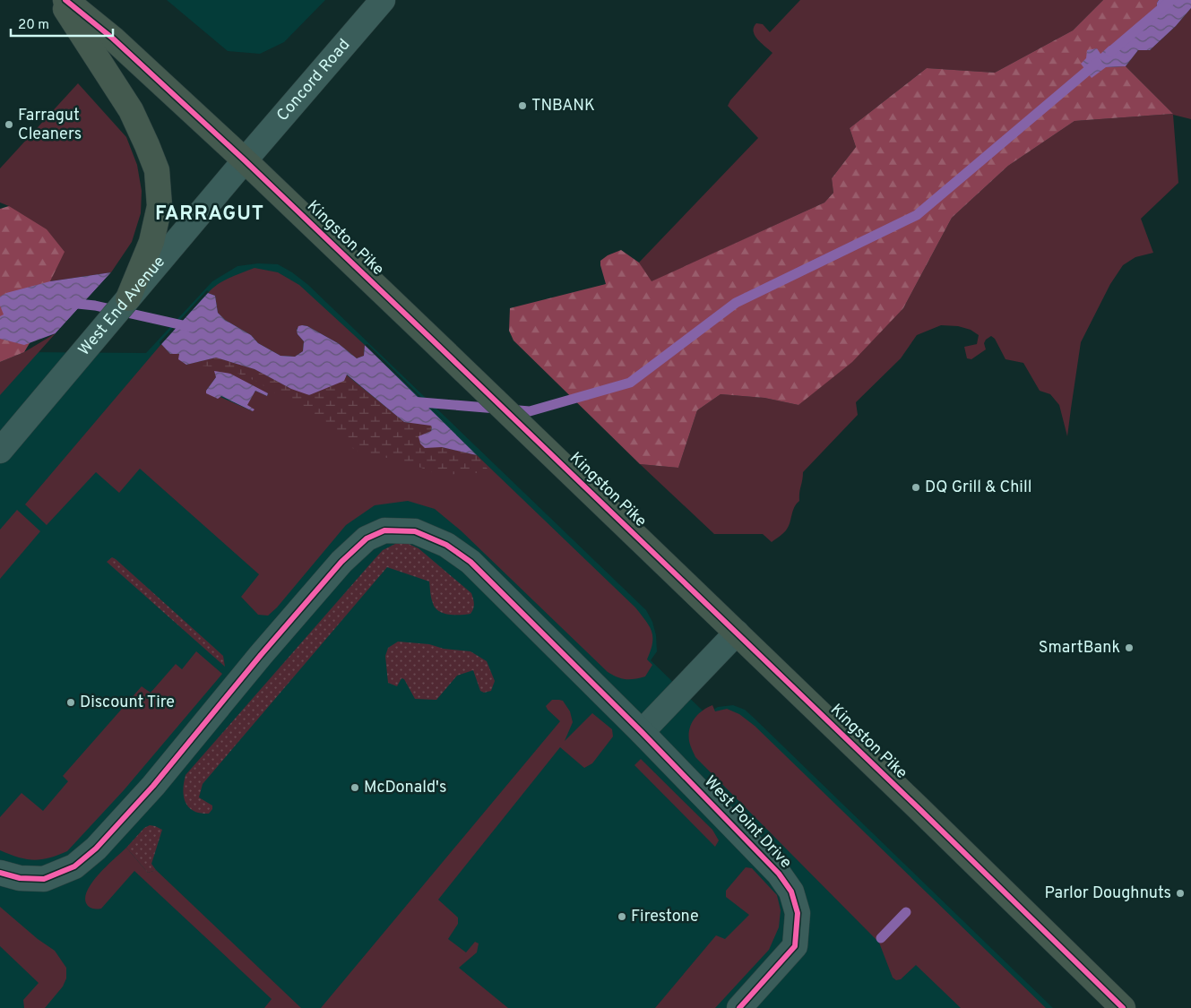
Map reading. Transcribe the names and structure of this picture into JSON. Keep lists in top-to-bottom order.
{
  "streets": {
    "main road": ["Kingston Pike"],
    "street": ["Concord Road", "West End Avenue", "West Point Drive"]
  },
  "crossings": [
    ["Concord Road", "Kingston Pike"],
    ["Concord Road", "West End Avenue"],
    ["Kingston Pike", "West End Avenue"]
  ],
  "districts": ["FARRAGUT"],
  "places": [
    "TNBANK",
    "Farragut Cleaners",
    "DQ Grill & Chill",
    "SmartBank",
    "Discount Tire",
    "McDonald's",
    "Parlor Doughnuts",
    "Firestone"
  ],
  "scale_bar": "20 m"
}
